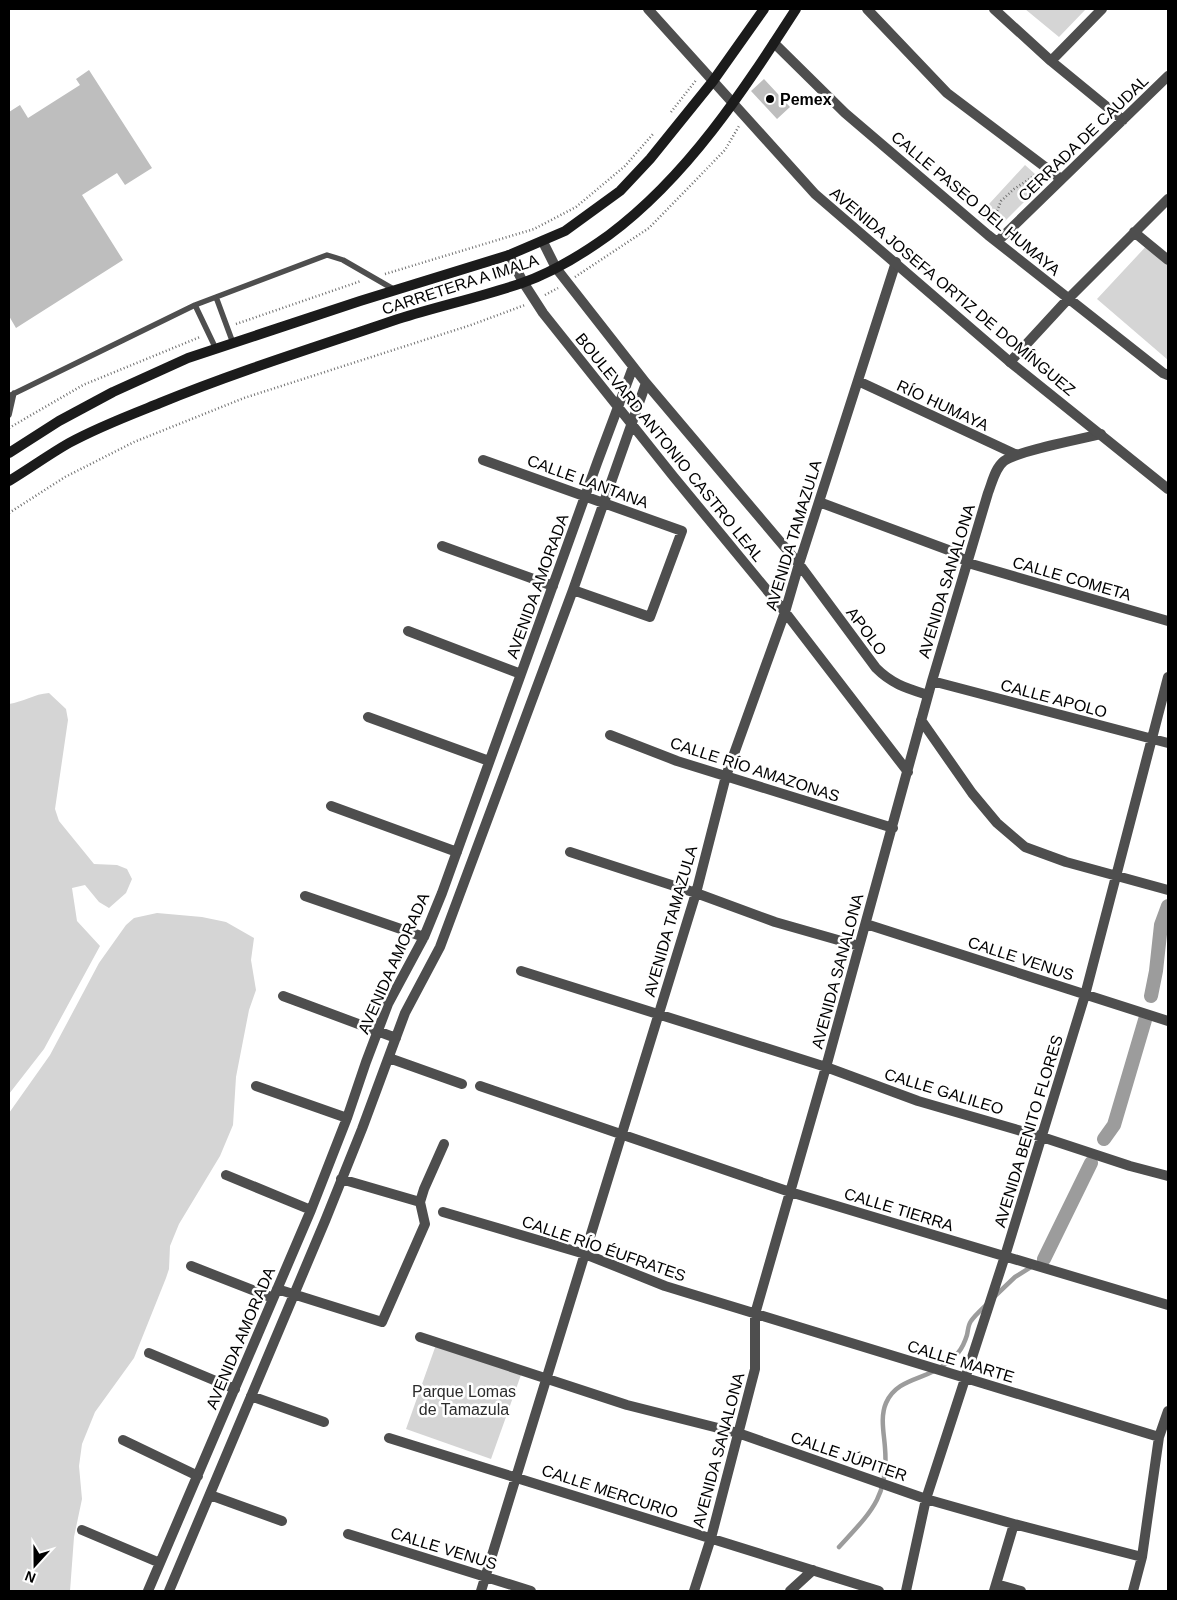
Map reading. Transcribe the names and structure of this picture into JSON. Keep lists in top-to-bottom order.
{
  "streets": {
    "main road": ["CARRETERA A IMALA"],
    "street": [
      "CERRADA DE CAUDAL",
      "CALLE PASEO DEL HUMAYA",
      "AVENIDA JOSEFA ORTIZ DE DOMÍNGUEZ",
      "RÍO HUMAYA",
      "BOULEVARD ANTONIO CASTRO LEAL",
      "CALLE LANTANA",
      "AVENIDA TAMAZULA",
      "CALLE COMETA",
      "AVENIDA SANALONA",
      "AVENIDA AMORADA",
      "APOLO",
      "CALLE APOLO",
      "CALLE RÍO AMAZONAS",
      "CALLE VENUS",
      "CALLE GALILEO",
      "AVENIDA BENITO FLORES",
      "CALLE TIERRA",
      "CALLE RÍO ÉUFRATES",
      "CALLE MARTE",
      "CALLE JÚPITER",
      "CALLE MERCURIO"
    ]
  },
  "crossings": [
    ["CERRADA DE CAUDAL", "CALLE PASEO DEL HUMAYA"],
    ["CALLE PASEO DEL HUMAYA", "CARRETERA A IMALA"],
    ["CARRETERA A IMALA", "AVENIDA JOSEFA ORTIZ DE DOMÍNGUEZ"],
    ["CARRETERA A IMALA", "BOULEVARD ANTONIO CASTRO LEAL"],
    ["AVENIDA JOSEFA ORTIZ DE DOMÍNGUEZ", "AVENIDA TAMAZULA"],
    ["AVENIDA JOSEFA ORTIZ DE DOMÍNGUEZ", "AVENIDA SANALONA"],
    ["RÍO HUMAYA", "AVENIDA TAMAZULA"],
    ["RÍO HUMAYA", "AVENIDA SANALONA"],
    ["BOULEVARD ANTONIO CASTRO LEAL", "AVENIDA TAMAZULA"],
    ["BOULEVARD ANTONIO CASTRO LEAL", "AVENIDA SANALONA"],
    ["BOULEVARD ANTONIO CASTRO LEAL", "AVENIDA AMORADA"],
    ["BOULEVARD ANTONIO CASTRO LEAL", "APOLO"],
    ["CALLE LANTANA", "AVENIDA AMORADA"],
    ["AVENIDA TAMAZULA", "CALLE COMETA"],
    ["AVENIDA TAMAZULA", "APOLO"],
    ["AVENIDA TAMAZULA", "CALLE RÍO AMAZONAS"],
    ["AVENIDA TAMAZULA", "CALLE VENUS"],
    ["AVENIDA TAMAZULA", "CALLE GALILEO"],
    ["AVENIDA TAMAZULA", "CALLE TIERRA"],
    ["AVENIDA TAMAZULA", "CALLE RÍO ÉUFRATES"],
    ["AVENIDA TAMAZULA", "CALLE JÚPITER"],
    ["AVENIDA TAMAZULA", "CALLE MERCURIO"],
    ["CALLE COMETA", "AVENIDA SANALONA"],
    ["AVENIDA SANALONA", "APOLO"],
    ["AVENIDA SANALONA", "CALLE APOLO"],
    ["AVENIDA SANALONA", "CALLE RÍO AMAZONAS"],
    ["AVENIDA SANALONA", "CALLE VENUS"],
    ["AVENIDA SANALONA", "CALLE GALILEO"],
    ["AVENIDA SANALONA", "CALLE TIERRA"],
    ["AVENIDA SANALONA", "CALLE RÍO ÉUFRATES"],
    ["AVENIDA SANALONA", "CALLE MARTE"],
    ["AVENIDA SANALONA", "CALLE JÚPITER"],
    ["AVENIDA SANALONA", "CALLE MERCURIO"],
    ["CALLE APOLO", "AVENIDA BENITO FLORES"],
    ["CALLE VENUS", "AVENIDA BENITO FLORES"],
    ["CALLE GALILEO", "AVENIDA BENITO FLORES"],
    ["AVENIDA BENITO FLORES", "CALLE TIERRA"],
    ["AVENIDA BENITO FLORES", "CALLE MARTE"],
    ["AVENIDA BENITO FLORES", "CALLE JÚPITER"],
    ["CALLE RÍO ÉUFRATES", "CALLE MARTE"]
  ],
  "parks": ["Parque Lomas de Tamazula"],
  "places": ["Pemex"],
  "north": "bottom"
}
